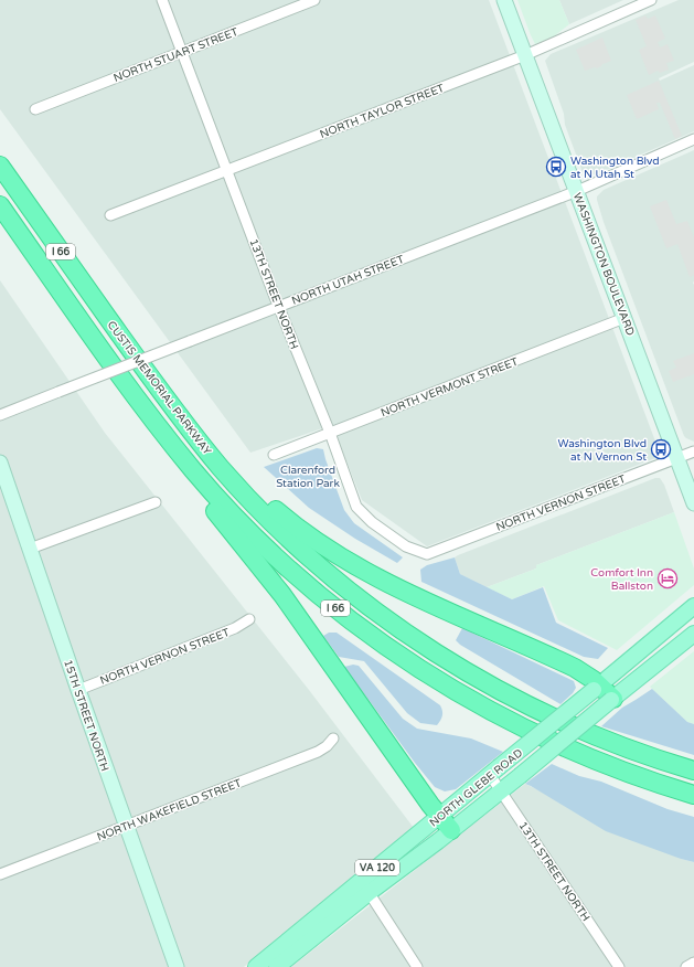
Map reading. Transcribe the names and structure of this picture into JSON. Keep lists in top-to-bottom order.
{
  "streets": {
    "highway": ["I 66", "CUSTIS MEMORIAL PARKWAY"],
    "main road": [
      "WASHINGTON BOULEVARD",
      "15TH STREET NORTH",
      "NORTH GLEBE ROAD",
      "VA 120"
    ],
    "street": [
      "NORTH STUART STREET",
      "NORTH TAYLOR STREET",
      "NORTH UTAH STREET",
      "13TH STREET NORTH",
      "NORTH VERMONT STREET",
      "NORTH VERNON STREET",
      "NORTH WAKEFIELD STREET"
    ]
  },
  "crossings": [
    ["NORTH STUART STREET", "13TH STREET NORTH"],
    ["NORTH TAYLOR STREET", "WASHINGTON BOULEVARD"],
    ["NORTH TAYLOR STREET", "13TH STREET NORTH"],
    ["WASHINGTON BOULEVARD", "NORTH UTAH STREET"],
    ["WASHINGTON BOULEVARD", "NORTH VERMONT STREET"],
    ["WASHINGTON BOULEVARD", "NORTH VERNON STREET"],
    ["NORTH UTAH STREET", "13TH STREET NORTH"],
    ["13TH STREET NORTH", "NORTH VERMONT STREET"],
    ["13TH STREET NORTH", "NORTH VERNON STREET"],
    ["13TH STREET NORTH", "NORTH GLEBE ROAD"],
    ["NORTH VERNON STREET", "15TH STREET NORTH"],
    ["15TH STREET NORTH", "NORTH WAKEFIELD STREET"]
  ],
  "parks": ["Clarenford Station Park"],
  "places": {
    "bus stop": ["Washington Blvd at N Utah St", "Washington Blvd at N Vernon St"],
    "hotel": ["Comfort Inn Ballston"]
  }
}
